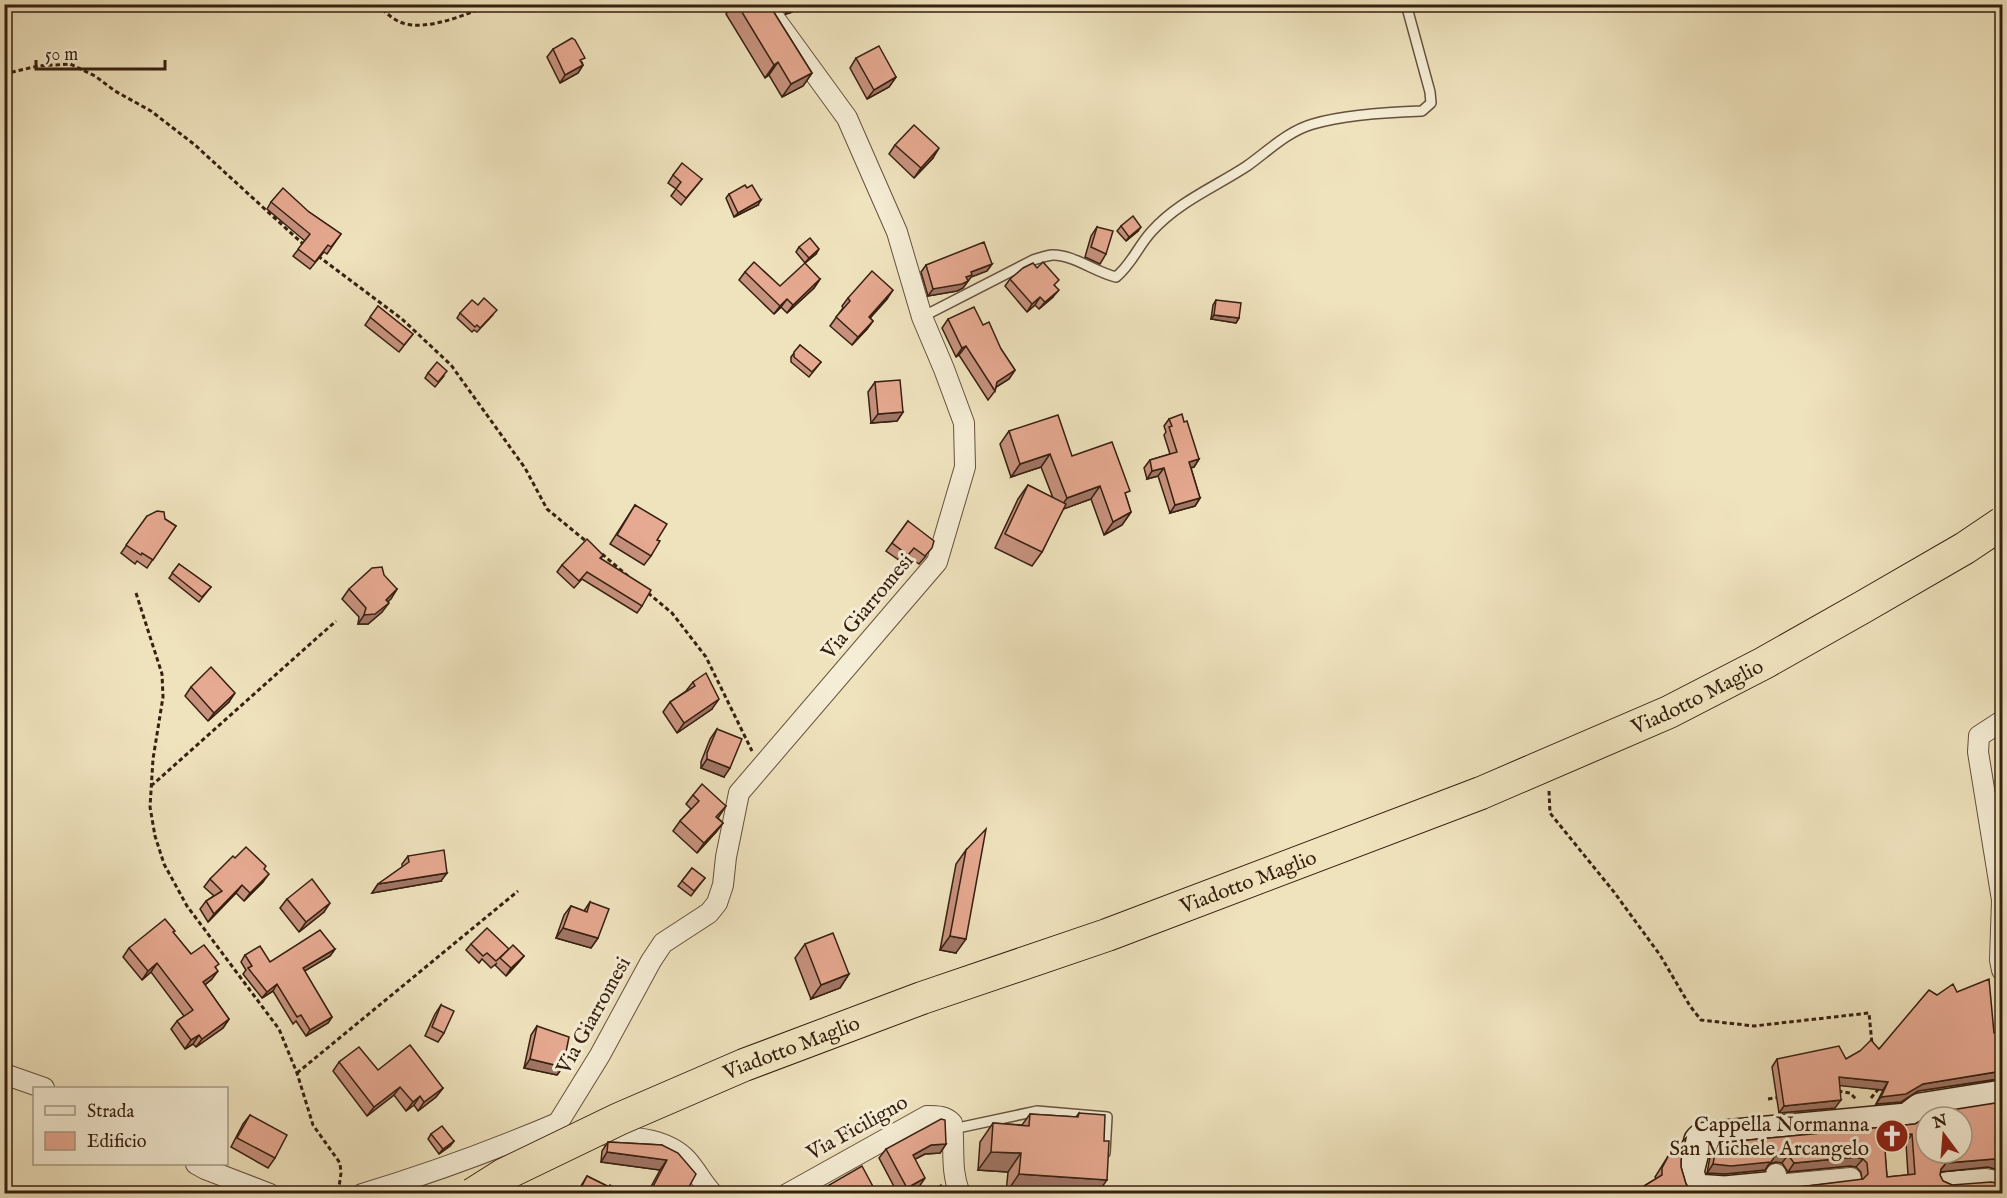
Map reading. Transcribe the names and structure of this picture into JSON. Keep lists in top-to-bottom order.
{
  "streets": {
    "main road": ["Viadotto Maglio"],
    "street": ["Via Giarromesi", "Via Ficiligno"]
  },
  "places": {
    "church": ["Cappella Normanna San Michele Arcangelo"]
  },
  "legend": ["Strada", "Edificio"],
  "scale_bar": "50 m",
  "north": "top"
}
